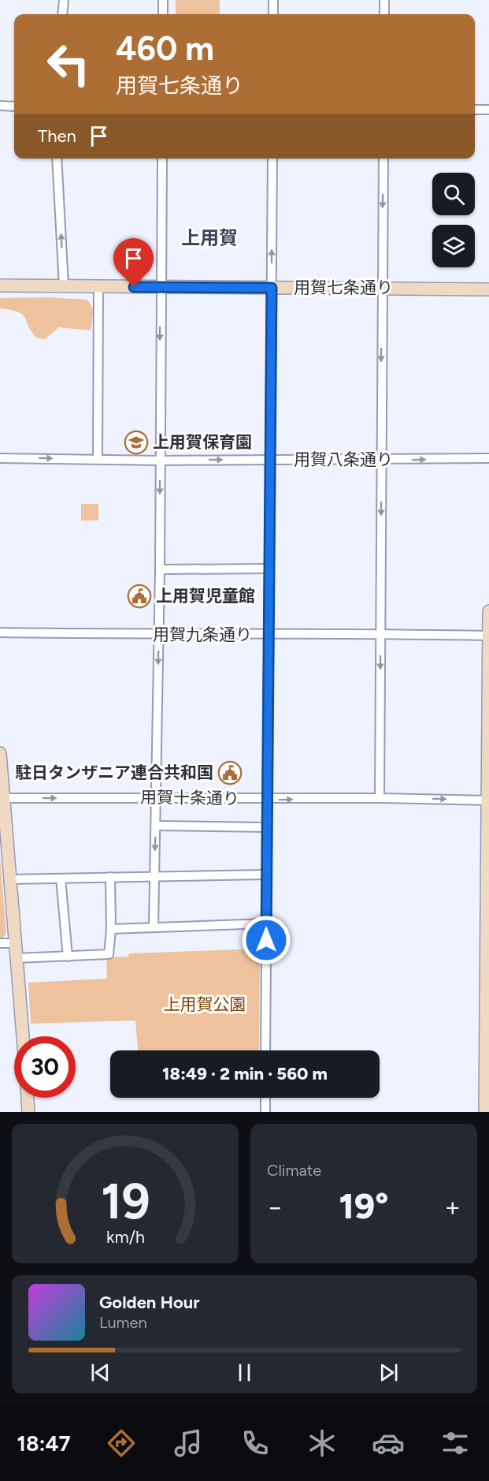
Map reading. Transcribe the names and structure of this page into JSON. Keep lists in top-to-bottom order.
{
  "streets": {
    "street": [
      "用賀七条通り",
      "用賀八条通り",
      "用賀九条通り",
      "用賀十条通り"
    ]
  },
  "one_way": ["用賀八条通り", "用賀十条通り"],
  "districts": ["上用賀"],
  "parks": ["上用賀公園"],
  "places": {
    "school or university": ["上用賀保育園"],
    "public building": ["上用賀児童館", "駐日タンザニア連合共和国"]
  },
  "page": {
    "turn": ["460 m", "用賀七条通り"],
    "then": "Then",
    "limit": "30",
    "trip": "18:49 · 2 min · 560 m",
    "tile": "Climate",
    "heat": ["−", "19°", "+"],
    "song": ["Golden Hour", "Lumen"],
    "tabs": "18:47",
    "gauge": ["19", "km/h"]
  }
}
